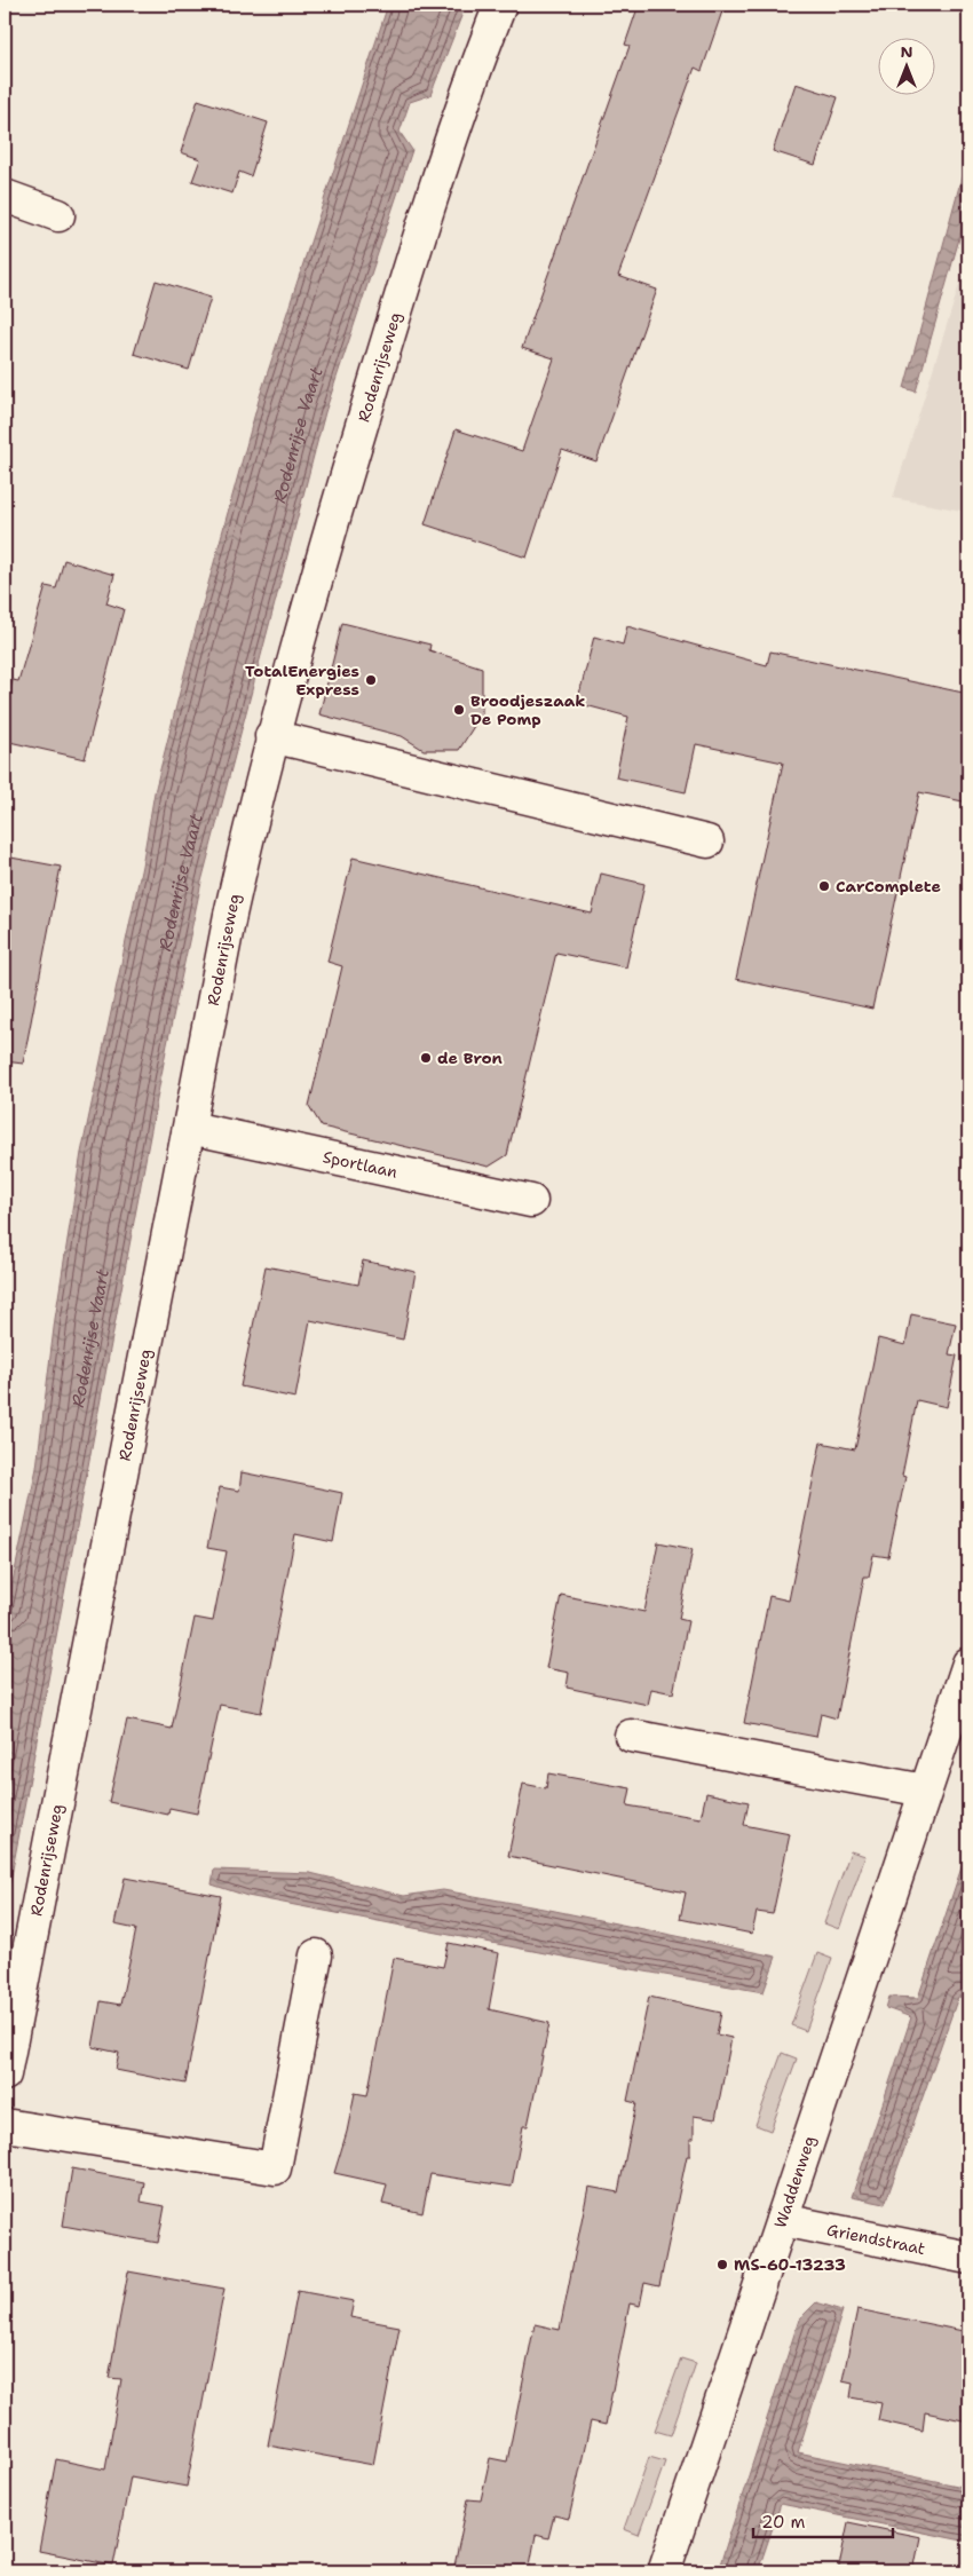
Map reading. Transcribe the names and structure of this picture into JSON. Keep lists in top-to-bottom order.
{
  "streets": {
    "street": [
      "Rodenrijseweg",
      "Sportlaan",
      "Waddenweg",
      "Griendstraat"
    ]
  },
  "crossings": [
    ["Rodenrijseweg", "Sportlaan"],
    ["Waddenweg", "Griendstraat"]
  ],
  "water": ["Rodenrijse Vaart"],
  "places": [
    "TotalEnergies Express",
    "Broodjeszaak De Pomp",
    "CarComplete",
    "de Bron",
    "MS-60-13233"
  ],
  "scale_bar": "20 m",
  "north": "top"
}
